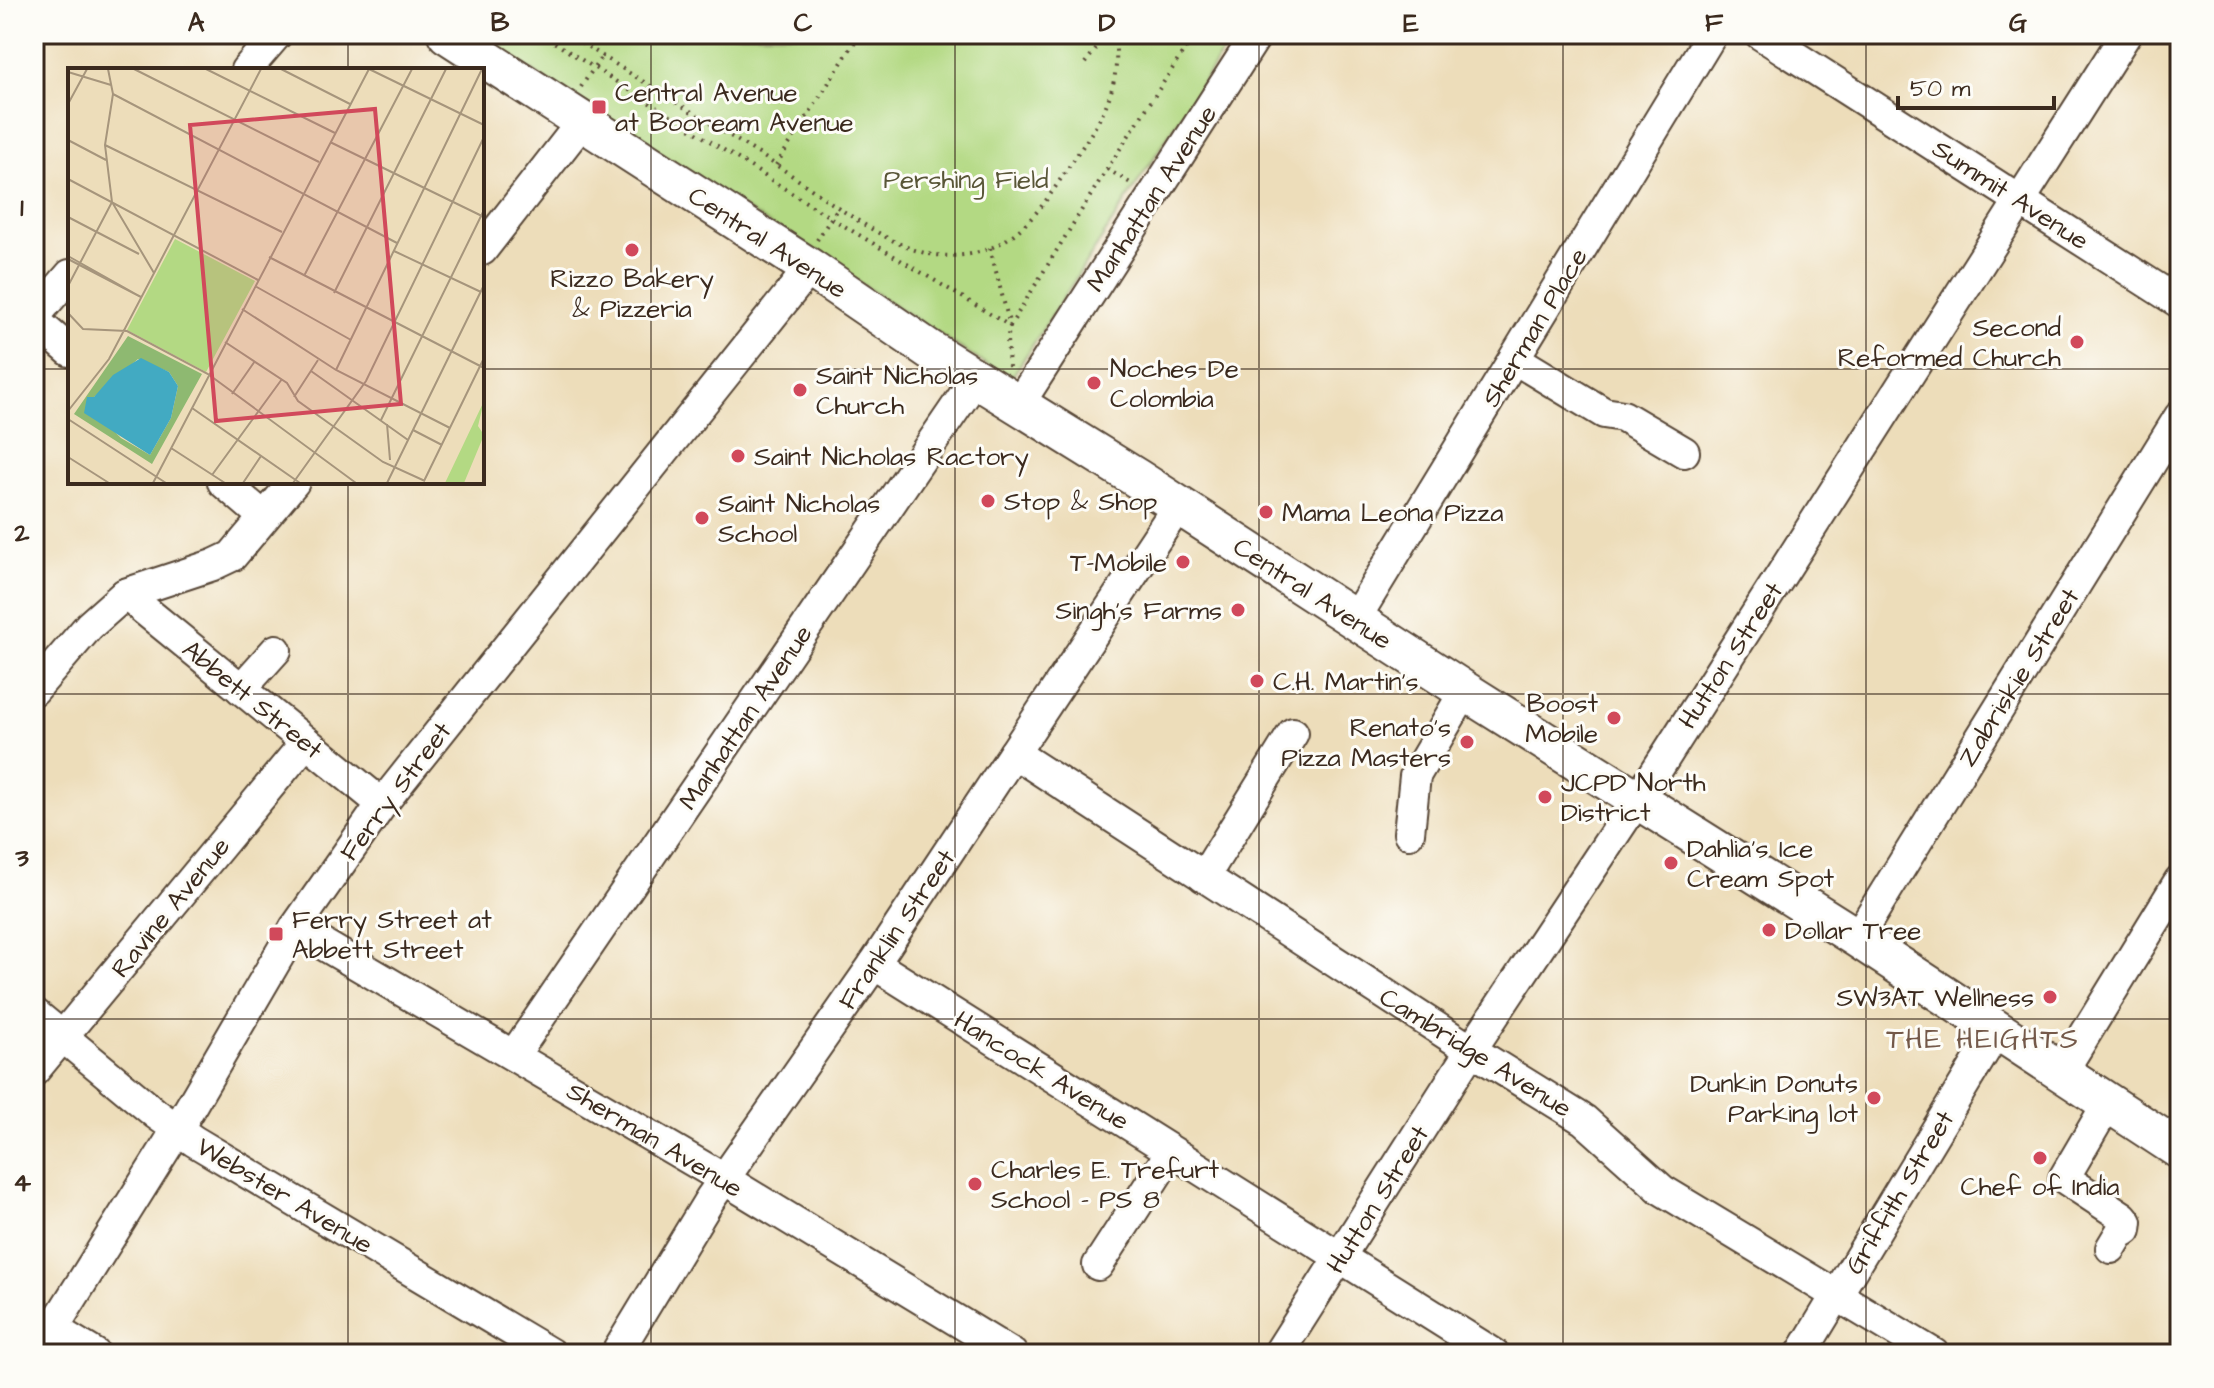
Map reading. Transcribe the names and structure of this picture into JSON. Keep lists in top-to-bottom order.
{
  "streets": {
    "main road": ["Central Avenue"],
    "street": [
      "Summit Avenue",
      "Manhattan Avenue",
      "Sherman Place",
      "Hutton Street",
      "Zabriskie Street",
      "Abbett Street",
      "Ferry Street",
      "Ravine Avenue",
      "Franklin Street",
      "Cambridge Avenue",
      "Hancock Avenue",
      "Sherman Avenue",
      "Griffith Street",
      "Webster Avenue"
    ]
  },
  "crossings": [
    ["Summit Avenue", "Hutton Street"],
    ["Manhattan Avenue", "Central Avenue"],
    ["Manhattan Avenue", "Sherman Avenue"],
    ["Central Avenue", "Sherman Place"],
    ["Central Avenue", "Hutton Street"],
    ["Central Avenue", "Zabriskie Street"],
    ["Central Avenue", "Ferry Street"],
    ["Central Avenue", "Franklin Street"],
    ["Central Avenue", "Griffith Street"],
    ["Hutton Street", "Cambridge Avenue"],
    ["Hutton Street", "Hancock Avenue"],
    ["Abbett Street", "Ferry Street"],
    ["Abbett Street", "Ravine Avenue"],
    ["Ferry Street", "Sherman Avenue"],
    ["Ferry Street", "Webster Avenue"],
    ["Ravine Avenue", "Webster Avenue"],
    ["Franklin Street", "Cambridge Avenue"],
    ["Franklin Street", "Hancock Avenue"],
    ["Franklin Street", "Sherman Avenue"],
    ["Cambridge Avenue", "Griffith Street"]
  ],
  "districts": ["THE HEIGHTS"],
  "parks": ["Pershing Field"],
  "places": {
    "transit": ["Central Avenue at Booream Avenue", "Ferry Street at Abbett Street"],
    "other": [
      "Rizzo Bakery & Pizzeria",
      "Second Reformed Church",
      "Noches De Colombia",
      "Saint Nicholas Church",
      "Saint Nicholas Ractory",
      "Stop & Shop",
      "Mama Leona Pizza",
      "Saint Nicholas School",
      "T-Mobile",
      "Singh's Farms",
      "C.H. Martin's",
      "Boost Mobile",
      "Renato's Pizza Masters",
      "JCPD North District",
      "Dahlia's Ice Cream Spot",
      "Dollar Tree",
      "SW3AT Wellness",
      "Dunkin Donuts Parking lot",
      "Chef of India",
      "Charles E. Trefurt School - PS 8"
    ]
  },
  "scale_bar": "50 m",
  "grid": {
    "columns": [
      "A",
      "B",
      "C",
      "D",
      "E",
      "F",
      "G"
    ],
    "rows": [
      "1",
      "2",
      "3",
      "4"
    ]
  }
}
